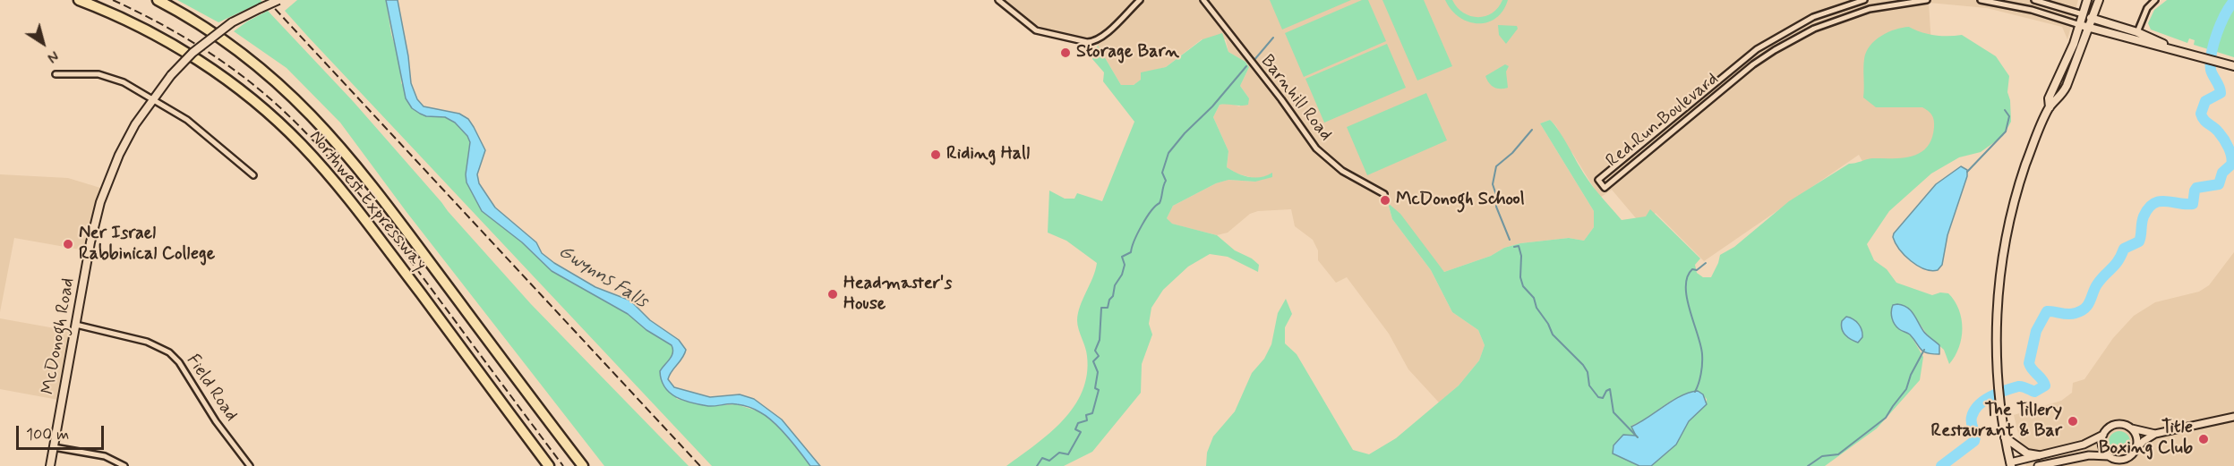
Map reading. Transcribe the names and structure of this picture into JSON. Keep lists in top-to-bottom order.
{
  "streets": {
    "highway": ["Northwest Expressway"],
    "main road": ["McDonogh Road"],
    "street": ["Barnhill Road", "Red Run Boulevard", "Field Road"]
  },
  "crossings": [
    ["McDonogh Road", "Field Road"]
  ],
  "water": ["Gwynns Falls"],
  "places": [
    "Storage Barn",
    "Riding Hall",
    "McDonogh School",
    "Ner Israel Rabbinical College",
    "Headmaster's House",
    "The Tillery Restaurant & Bar",
    "Title Boxing Club"
  ],
  "scale_bar": "100 m",
  "north": "bottom right"
}
